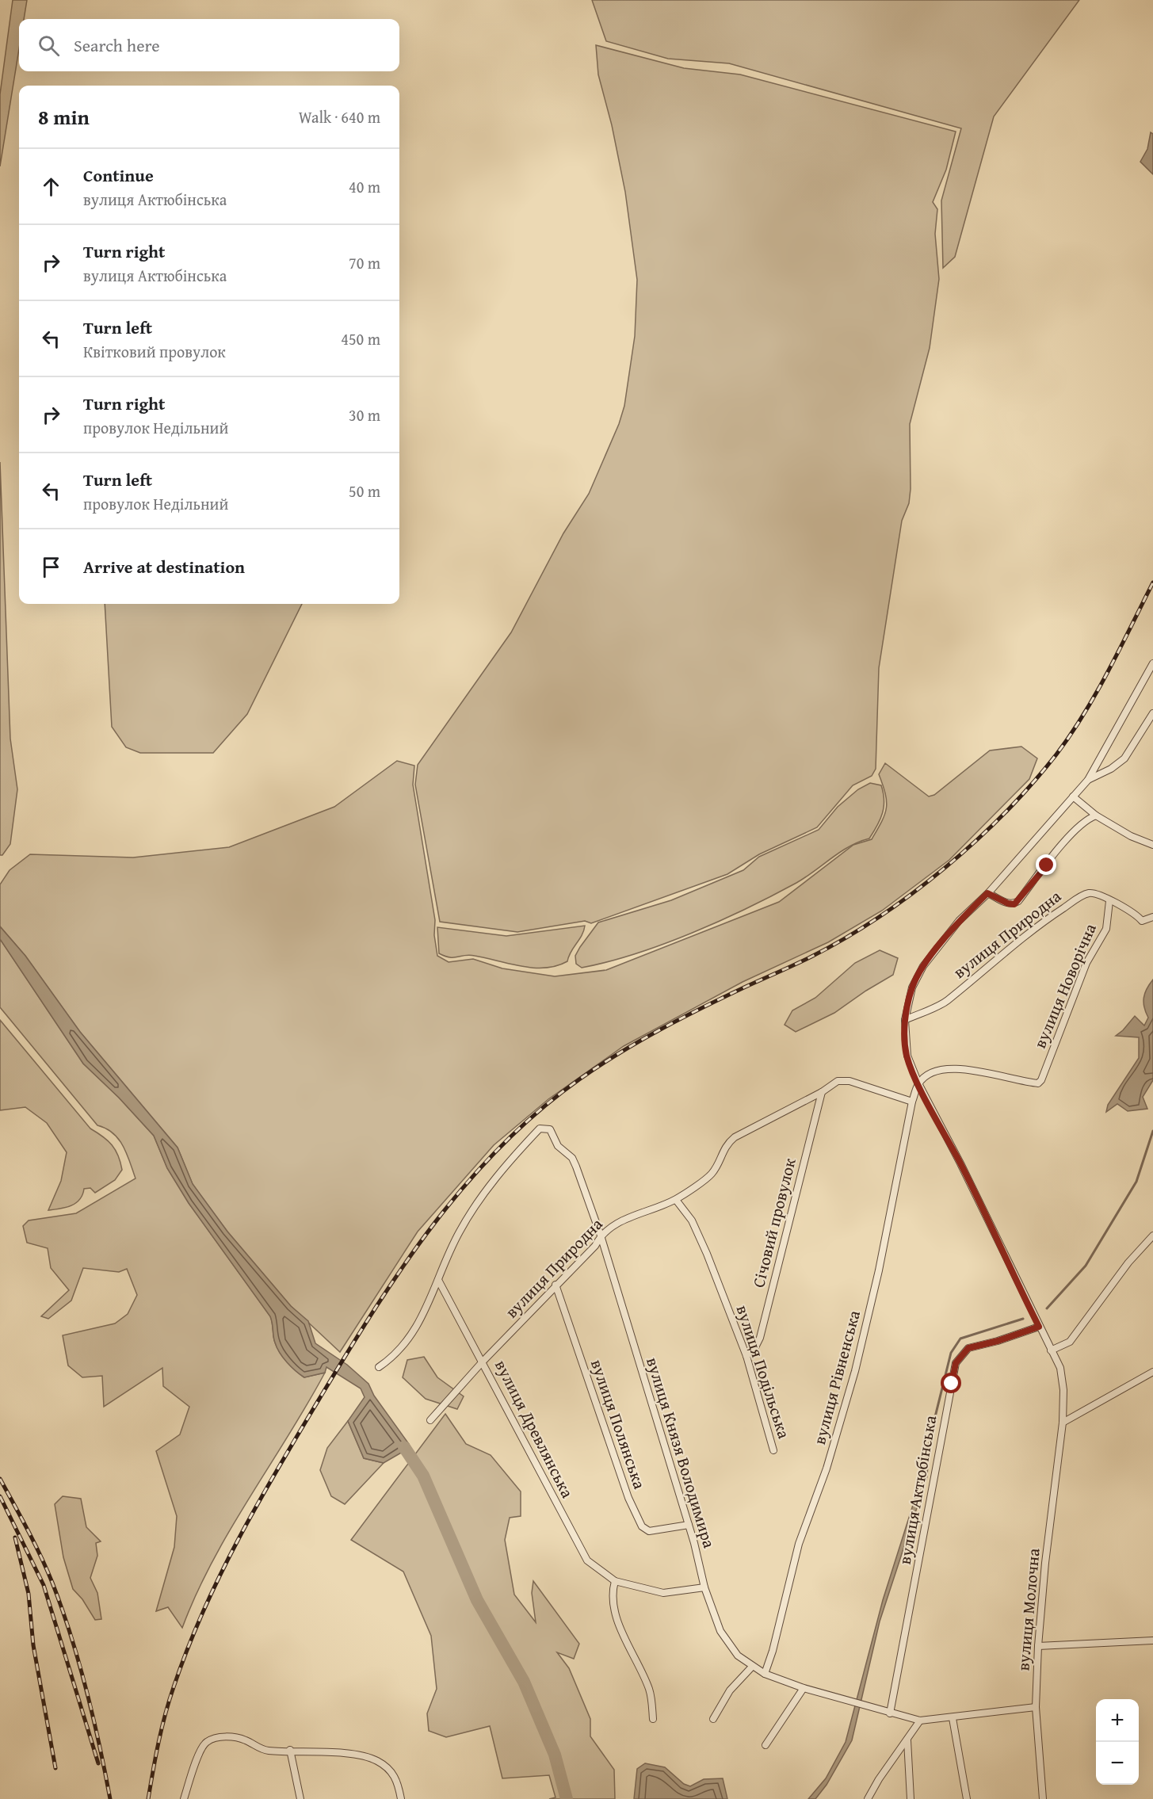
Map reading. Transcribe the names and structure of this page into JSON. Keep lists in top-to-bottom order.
{
  "streets": {
    "street": [
      "вулиця Природна",
      "вулиця Новорічна",
      "Січовий провулок",
      "вулиця Подільська",
      "вулиця Рівненська",
      "вулиця Полянська",
      "вулиця Древлянська",
      "вулиця Князя Володимира",
      "вулиця Актюбінська",
      "вулиця Молочна"
    ]
  },
  "crossings": [
    ["вулиця Природна", "вулиця Новорічна"],
    ["вулиця Природна", "Січовий провулок"],
    ["вулиця Природна", "вулиця Подільська"],
    ["вулиця Природна", "вулиця Рівненська"],
    ["вулиця Природна", "вулиця Полянська"],
    ["вулиця Природна", "вулиця Древлянська"],
    ["вулиця Природна", "вулиця Князя Володимира"],
    ["вулиця Природна", "вулиця Молочна"],
    ["вулиця Новорічна", "вулиця Рівненська"],
    ["вулиця Новорічна", "вулиця Молочна"],
    ["Січовий провулок", "вулиця Подільська"],
    ["вулиця Рівненська", "вулиця Князя Володимира"],
    ["вулиця Рівненська", "вулиця Молочна"],
    ["вулиця Полянська", "вулиця Князя Володимира"],
    ["вулиця Древлянська", "вулиця Князя Володимира"],
    ["вулиця Князя Володимира", "вулиця Актюбінська"],
    ["вулиця Актюбінська", "вулиця Молочна"]
  ],
  "page": {
    "search": "Search here",
    "heading": ["8 min", "Walk · 640 m"],
    "list": [
      ["Continue", "вулиця Актюбінська", "40 m"],
      ["Turn right", "вулиця Актюбінська", "70 m"],
      ["Turn left", "Квітковий провулок", "450 m"],
      ["Turn right", "провулок Недільний", "30 m"],
      ["Turn left", "провулок Недільний", "50 m"],
      "Arrive at destination"
    ],
    "map_buttons": ["+", "−"]
  }
}
